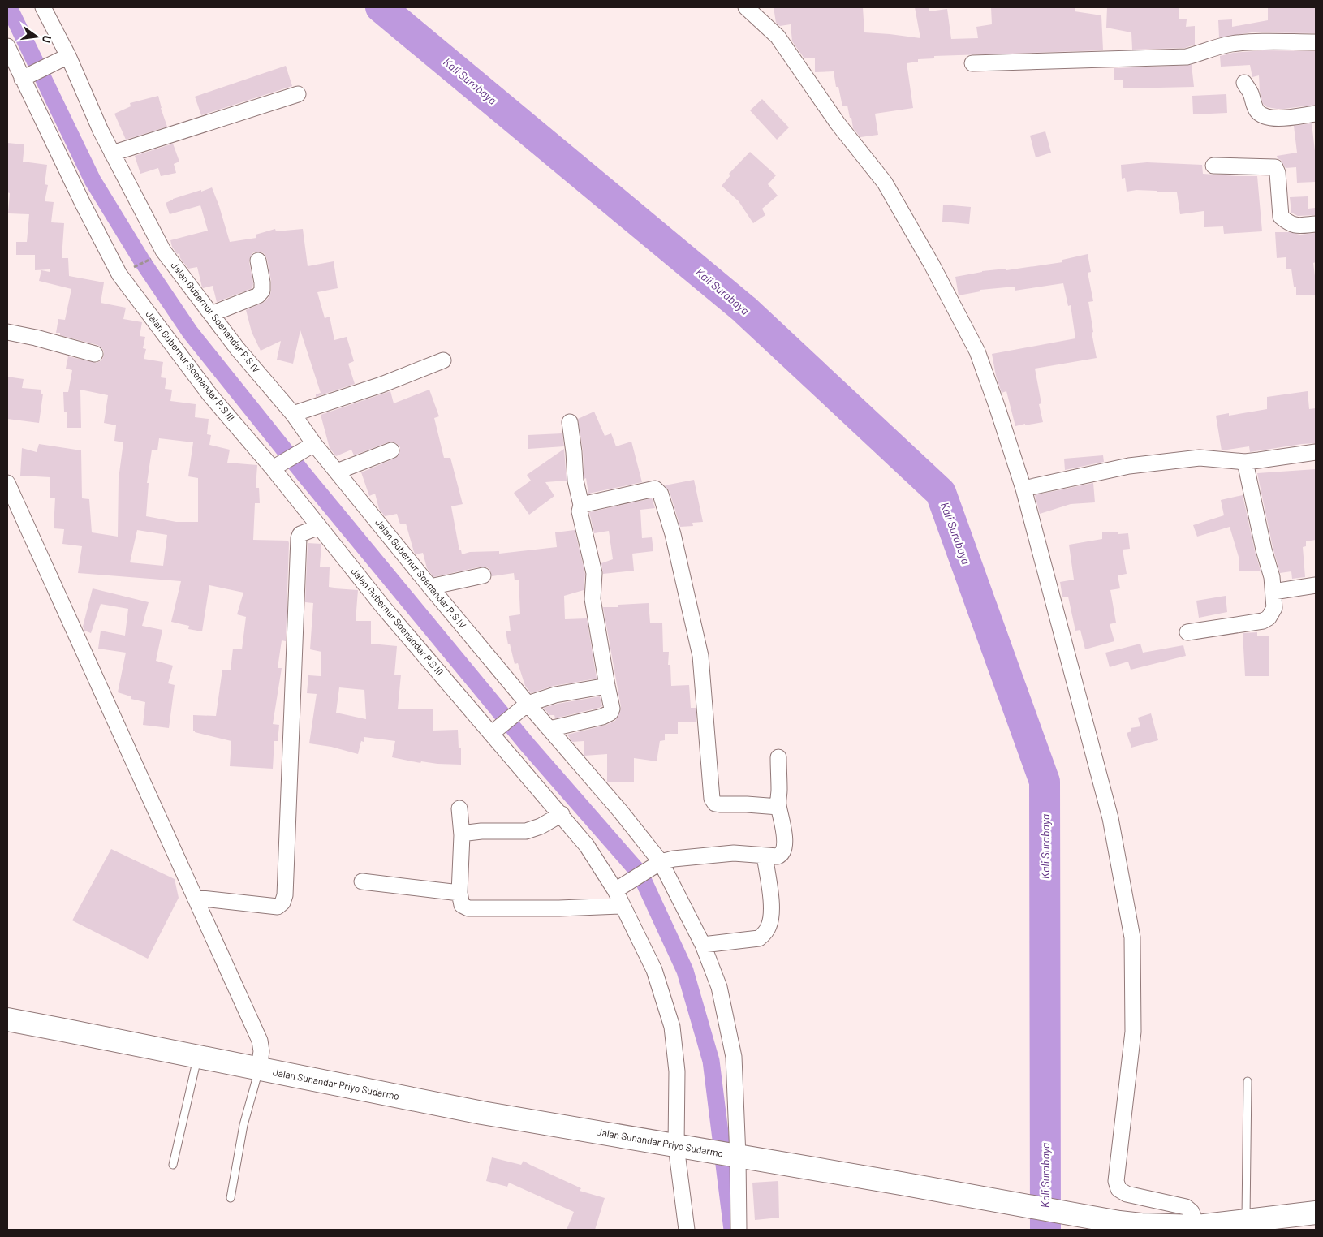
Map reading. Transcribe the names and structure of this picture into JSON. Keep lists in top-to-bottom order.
{
  "streets": {
    "highway": ["Jalan Sunandar Priyo Sudarmo"],
    "street": ["Jalan Gubernur Soenandar P.S IV", "Jalan Gubernur Soenandar P.S III"]
  },
  "crossings": [
    ["Jalan Gubernur Soenandar P.S IV", "Jalan Sunandar Priyo Sudarmo"],
    ["Jalan Gubernur Soenandar P.S III", "Jalan Sunandar Priyo Sudarmo"]
  ],
  "water": ["Kali Surabaya"],
  "north": "right"
}
